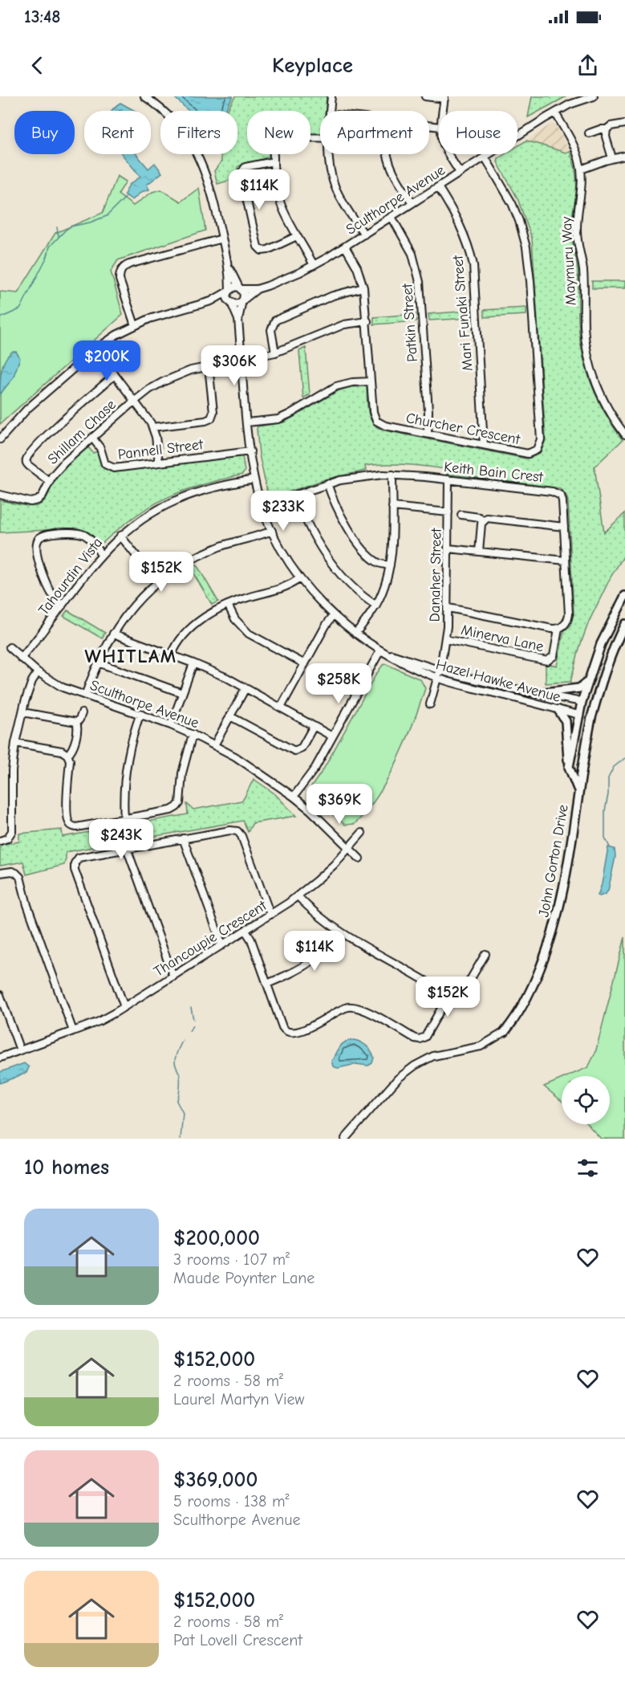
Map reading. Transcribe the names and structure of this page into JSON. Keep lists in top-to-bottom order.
{
  "streets": {
    "main road": ["John Gorton Drive"],
    "street": [
      "Sculthorpe Avenue",
      "Maymuru Way",
      "Mari Funaki Street",
      "Patkin Street",
      "Churcher Crescent",
      "Shillam Chase",
      "Pannell Street",
      "Keith Bain Crest",
      "Danaher Street",
      "Tahourdin Vista",
      "Minerva Lane",
      "Hazel Hawke Avenue",
      "Thancoupie Crescent"
    ]
  },
  "crossings": [
    ["Sculthorpe Avenue", "Maymuru Way"],
    ["Sculthorpe Avenue", "Mari Funaki Street"],
    ["Sculthorpe Avenue", "Patkin Street"],
    ["Sculthorpe Avenue", "Churcher Crescent"],
    ["Sculthorpe Avenue", "Tahourdin Vista"],
    ["Sculthorpe Avenue", "Hazel Hawke Avenue"],
    ["Sculthorpe Avenue", "Thancoupie Crescent"],
    ["Mari Funaki Street", "Churcher Crescent"],
    ["Patkin Street", "Churcher Crescent"],
    ["Churcher Crescent", "Shillam Chase"],
    ["Shillam Chase", "Pannell Street"],
    ["Shillam Chase", "Hazel Hawke Avenue"],
    ["Pannell Street", "Hazel Hawke Avenue"],
    ["Keith Bain Crest", "Danaher Street"],
    ["Keith Bain Crest", "Minerva Lane"],
    ["Keith Bain Crest", "Hazel Hawke Avenue"],
    ["Danaher Street", "Minerva Lane"],
    ["Danaher Street", "Hazel Hawke Avenue"],
    ["Tahourdin Vista", "Hazel Hawke Avenue"]
  ],
  "districts": ["WHITLAM"],
  "page": {
    "status": "13:48",
    "header": "Keyplace",
    "chip": [
      "Buy",
      "Rent",
      "Filters",
      "New",
      "Apartment",
      "House"
    ],
    "price": [
      "$114K",
      "$200K",
      "$306K",
      "$233K",
      "$152K",
      "$258K",
      "$369K",
      "$243K",
      "$114K",
      "$152K"
    ],
    "heading": "10 homes",
    "list": [
      {
        "name": "$200,000",
        "note": "3 rooms · 107 m² · Maude Poynter Lane"
      },
      {
        "name": "$152,000",
        "note": "2 rooms · 58 m² · Laurel Martyn View"
      },
      {
        "name": "$369,000",
        "note": "5 rooms · 138 m² · Sculthorpe Avenue"
      },
      {
        "name": "$152,000",
        "note": "2 rooms · 58 m² · Pat Lovell Crescent"
      }
    ]
  }
}
